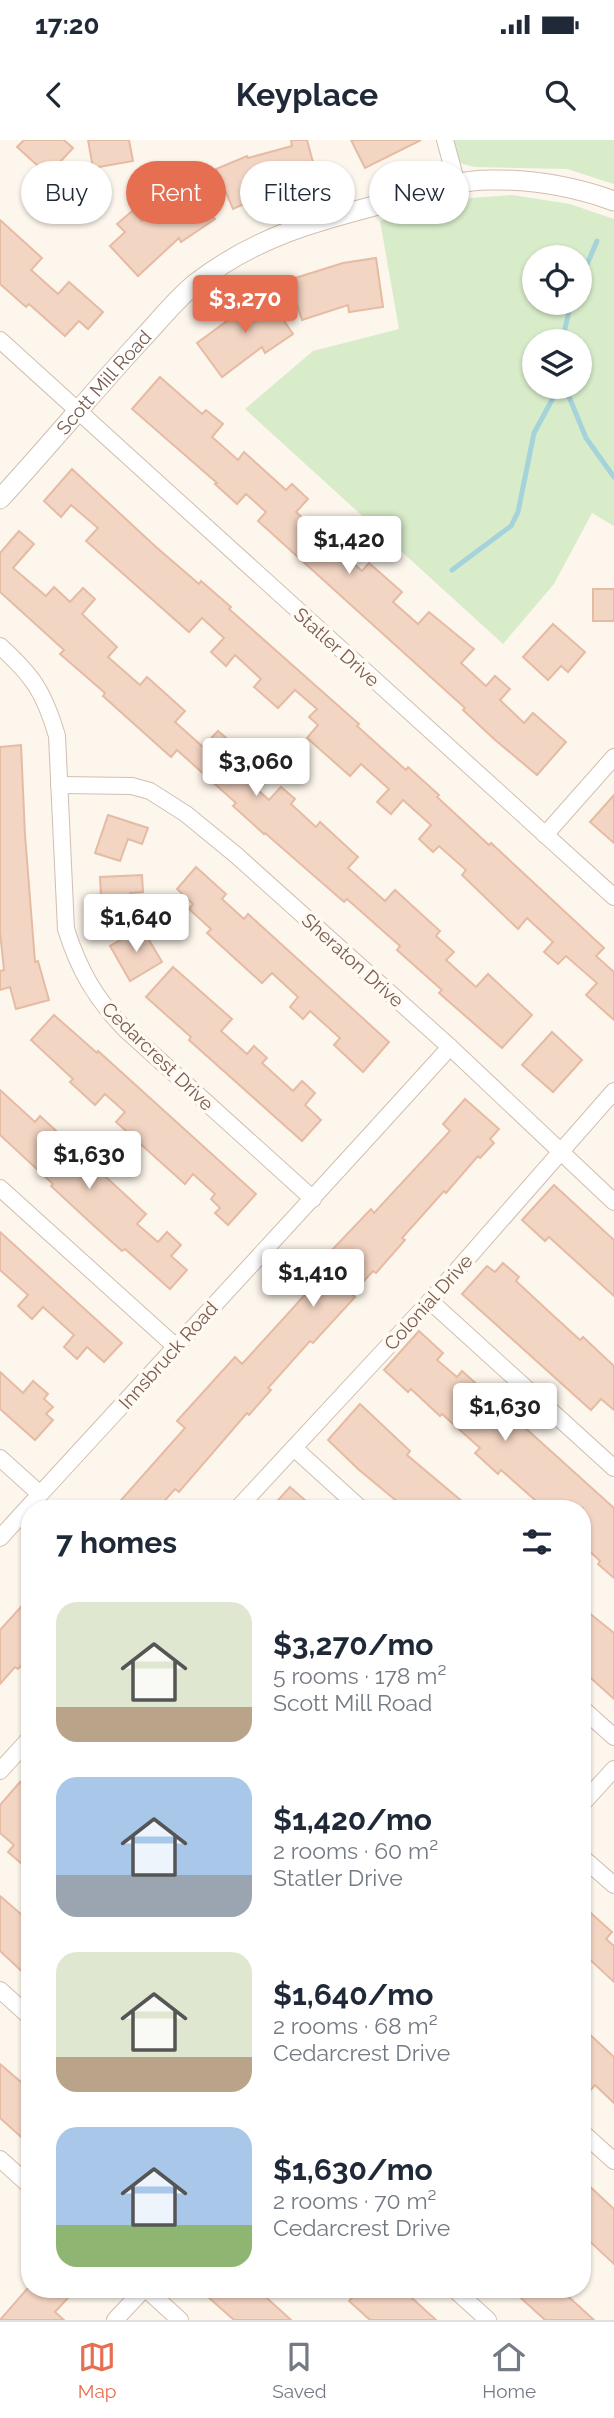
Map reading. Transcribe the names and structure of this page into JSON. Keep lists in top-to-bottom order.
{
  "streets": {
    "street": [
      "Scott Mill Road",
      "Statler Drive",
      "Sheraton Drive",
      "Cedarcrest Drive",
      "Colonial Drive",
      "Innsbruck Road"
    ]
  },
  "crossings": [
    ["Scott Mill Road", "Statler Drive"],
    ["Sheraton Drive", "Cedarcrest Drive"],
    ["Sheraton Drive", "Colonial Drive"],
    ["Sheraton Drive", "Innsbruck Road"],
    ["Cedarcrest Drive", "Innsbruck Road"]
  ],
  "page": {
    "status": "17:20",
    "header": "Keyplace",
    "chip": [
      "Buy",
      "Rent",
      "Filters",
      "New"
    ],
    "price": [
      "$3,270",
      "$1,420",
      "$3,060",
      "$1,640",
      "$1,630",
      "$1,410",
      "$1,630"
    ],
    "heading": "7 homes",
    "list": [
      {
        "name": "$3,270/mo",
        "note": "5 rooms · 178 m² · Scott Mill Road"
      },
      {
        "name": "$1,420/mo",
        "note": "2 rooms · 60 m² · Statler Drive"
      },
      {
        "name": "$1,640/mo",
        "note": "2 rooms · 68 m² · Cedarcrest Drive"
      },
      {
        "name": "$1,630/mo",
        "note": "2 rooms · 70 m² · Cedarcrest Drive"
      }
    ],
    "tabs": ["Map", "Saved", "Home"]
  }
}
